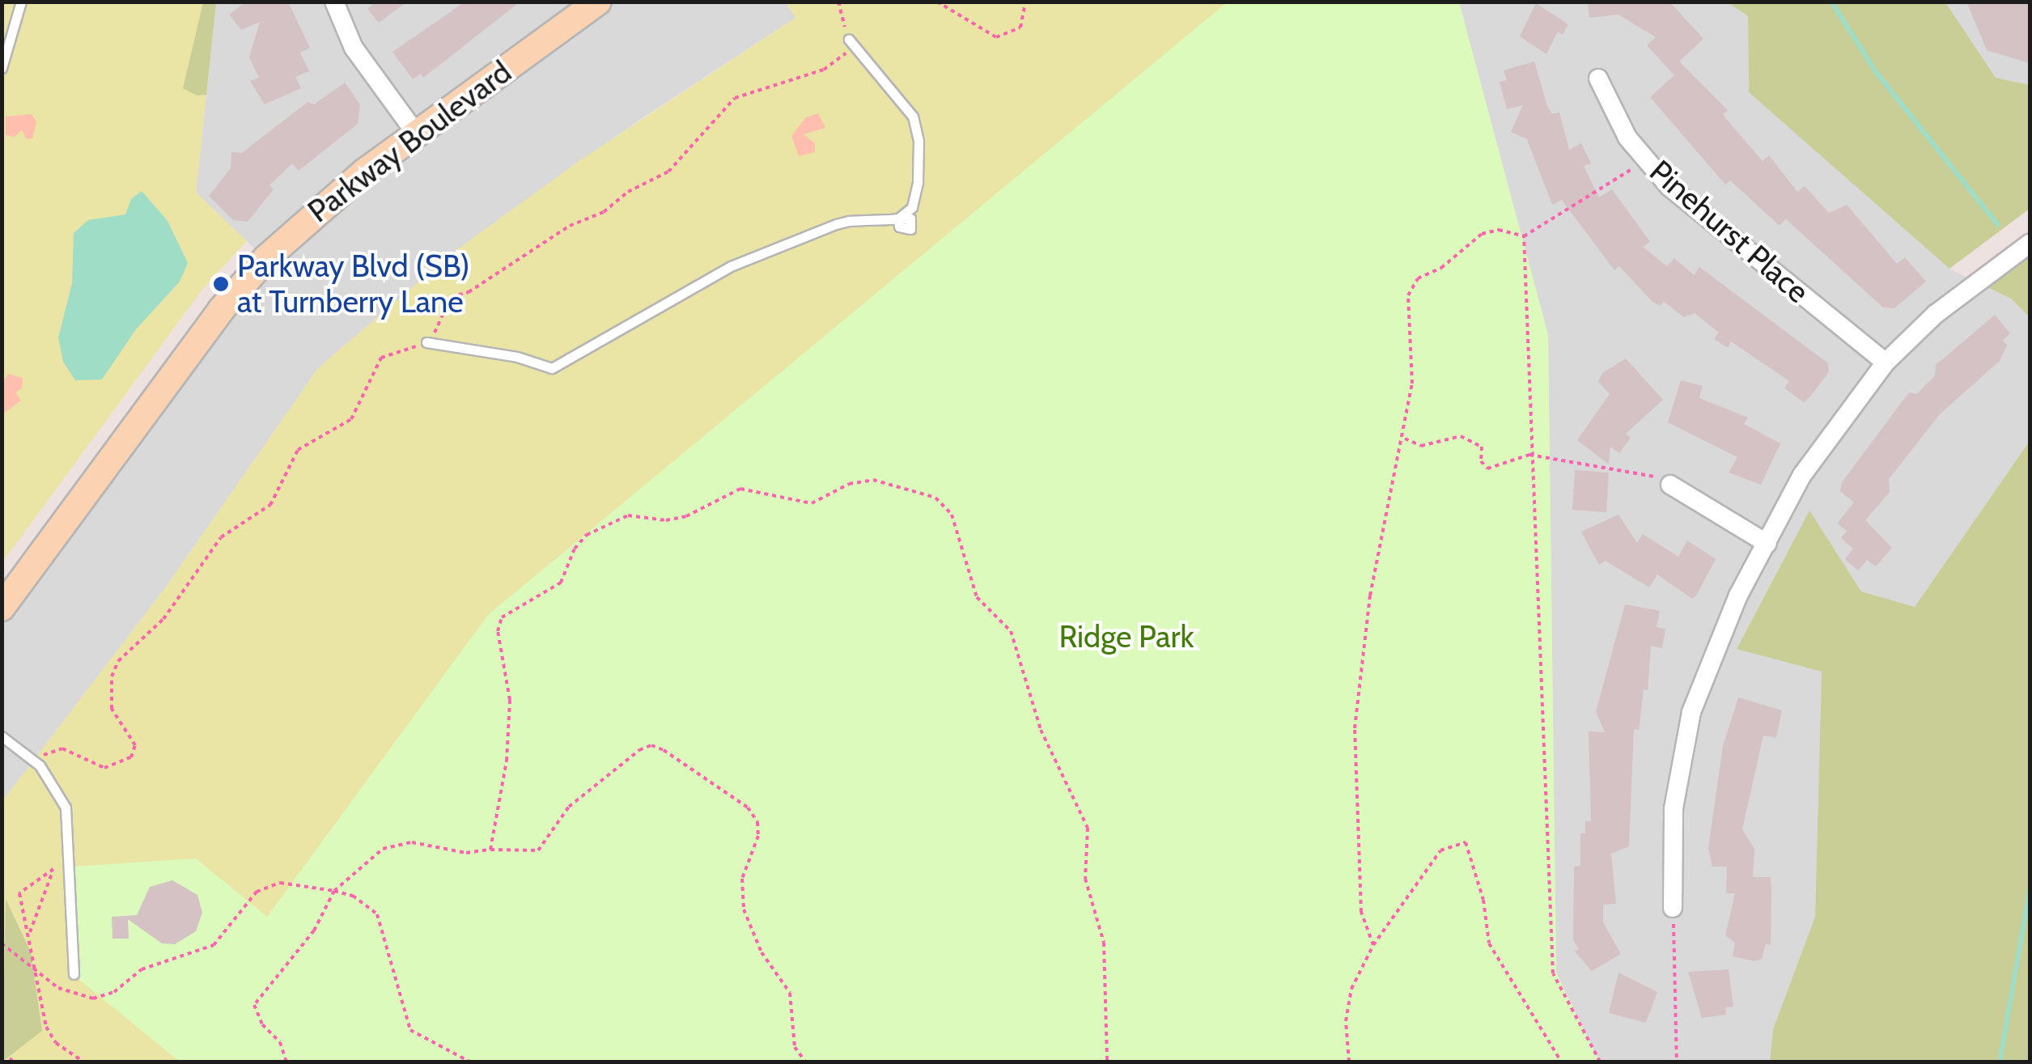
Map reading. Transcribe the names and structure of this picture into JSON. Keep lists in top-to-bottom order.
{
  "streets": {
    "street": ["Parkway Boulevard", "Pinehurst Place"]
  },
  "parks": ["Ridge Park"],
  "places": ["Parkway Blvd (SB) at Turnberry Lane"]
}
